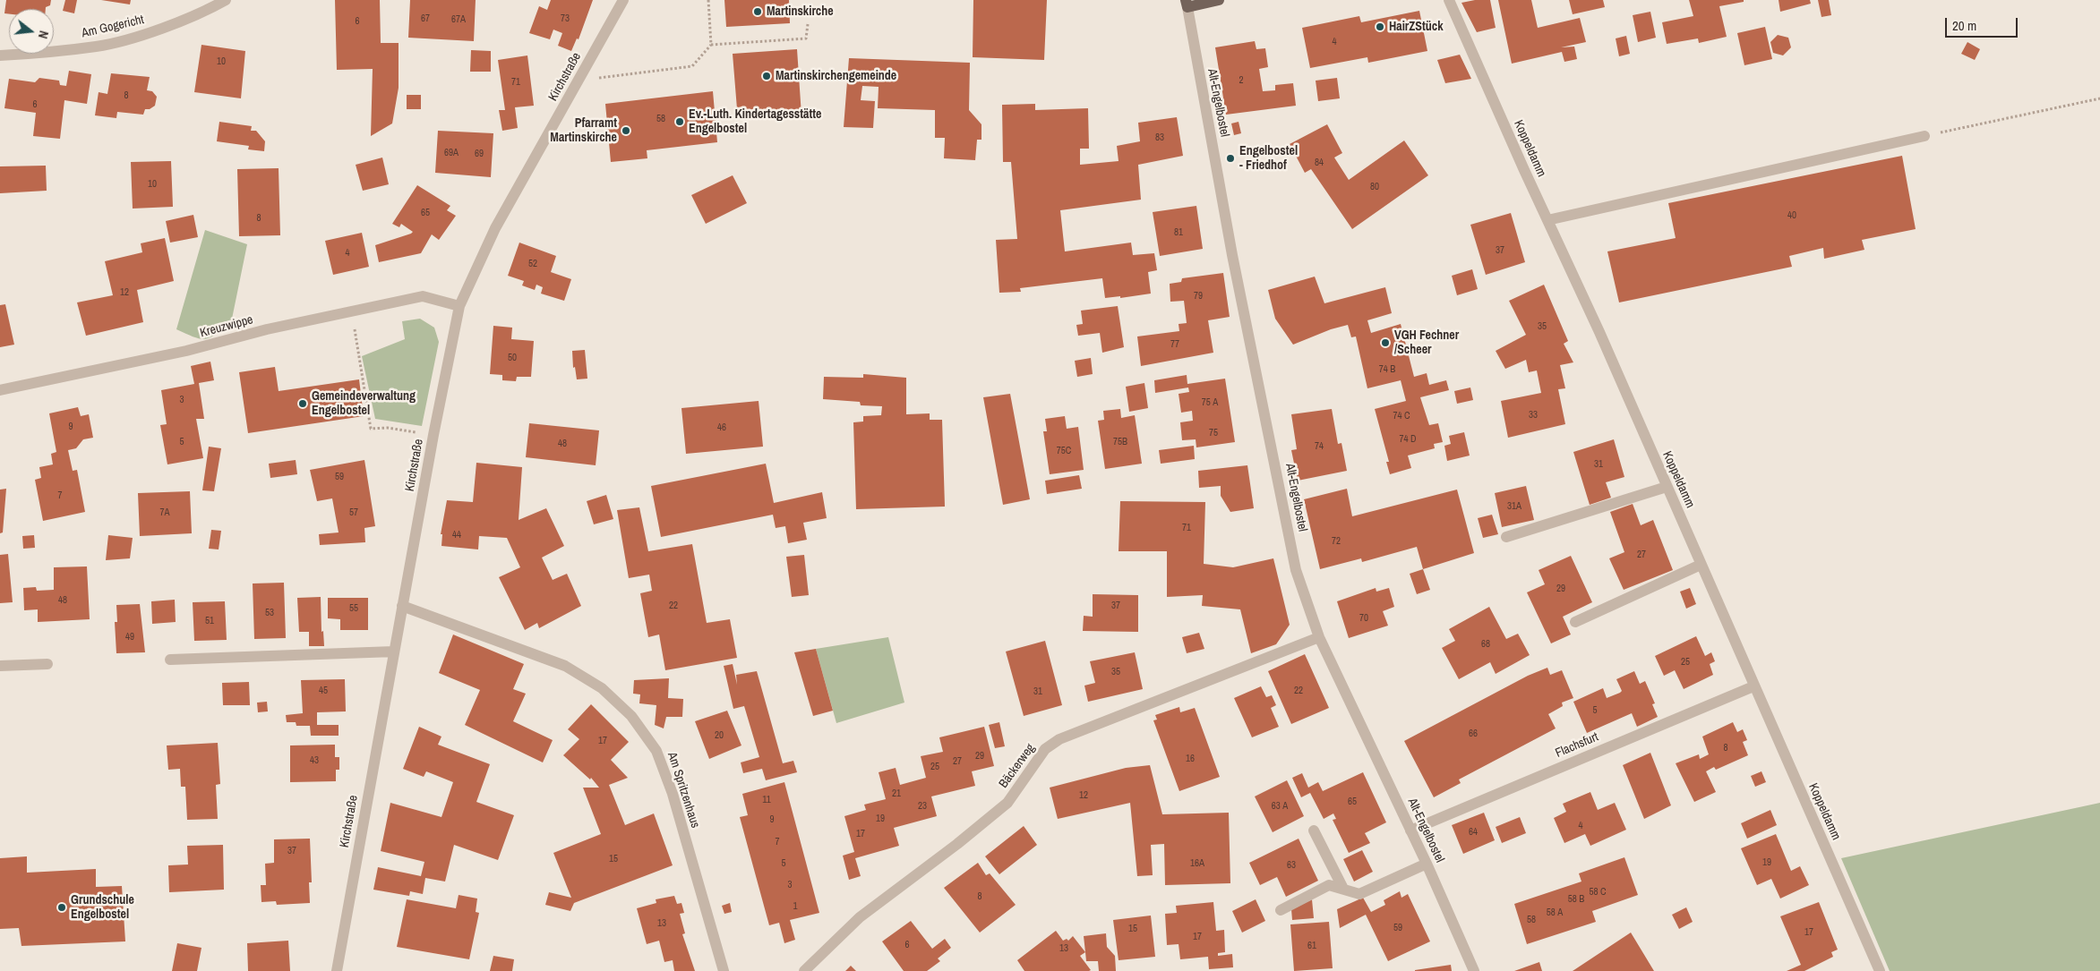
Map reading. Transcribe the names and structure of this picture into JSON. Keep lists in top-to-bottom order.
{
  "streets": {
    "street": [
      "Am Gogericht",
      "Kirchstraße",
      "Alt-Engelbostel",
      "Koppeldamm",
      "Kreuzwippe",
      "Flachsfurt",
      "Bäckerweg",
      "Am Spritzenhaus"
    ]
  },
  "crossings": [
    ["Kirchstraße", "Kreuzwippe"],
    ["Kirchstraße", "Am Spritzenhaus"],
    ["Alt-Engelbostel", "Flachsfurt"],
    ["Alt-Engelbostel", "Bäckerweg"],
    ["Koppeldamm", "Flachsfurt"]
  ],
  "places": [
    "Martinskirche",
    "HairZStück",
    "Martinskirchengemeinde",
    "Ev.-Luth. Kindertagesstätte Engelbostel",
    "Pfarramt Martinskirche",
    "Engelbostel - Friedhof",
    "VGH Fechner /Scheer",
    "Gemeindeverwaltung Engelbostel",
    "Grundschule Engelbostel"
  ],
  "house_numbers": [
    "67",
    "73",
    "67A",
    "6",
    "4",
    "10",
    "2",
    "71",
    "8",
    "6",
    "58",
    "83",
    "69A",
    "69",
    "84",
    "10",
    "80",
    "65",
    "40",
    "8",
    "81",
    "37",
    "4",
    "52",
    "12",
    "79",
    "35",
    "77",
    "50",
    "74 B",
    "3",
    "75 A",
    "33",
    "74 C",
    "9",
    "46",
    "75",
    "74 D",
    "5",
    "75B",
    "48",
    "74",
    "75C",
    "31",
    "59",
    "7",
    "31A",
    "7A",
    "57",
    "71",
    "44",
    "72",
    "27",
    "29",
    "48",
    "22",
    "37",
    "55",
    "53",
    "70",
    "51",
    "49",
    "68",
    "25",
    "35",
    "45",
    "22",
    "31",
    "5",
    "66",
    "20",
    "17",
    "8",
    "29",
    "16",
    "43",
    "27",
    "25",
    "21",
    "12",
    "11",
    "65",
    "23",
    "63 A",
    "19",
    "9",
    "4",
    "64",
    "17",
    "7",
    "37",
    "15",
    "19",
    "5",
    "16A",
    "63",
    "3",
    "58 C",
    "8",
    "58 B",
    "1",
    "58 A",
    "58",
    "13",
    "59",
    "15",
    "17",
    "17",
    "6",
    "61",
    "13"
  ],
  "scale_bar": "20 m",
  "north": "right"
}
